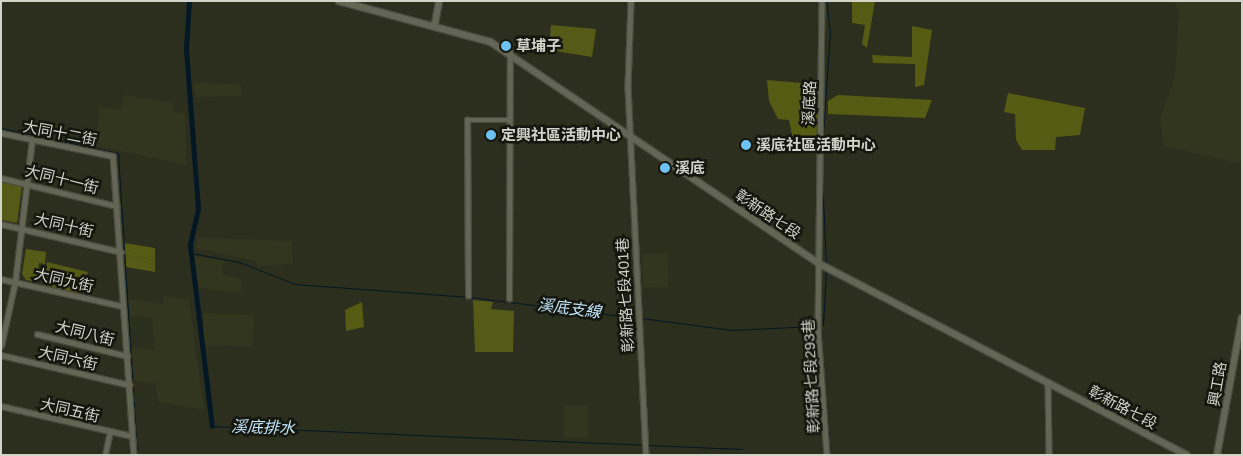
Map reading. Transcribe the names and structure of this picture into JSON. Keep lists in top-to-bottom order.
{
  "streets": {
    "street": [
      "溪底路",
      "大同十二街",
      "大同十一街",
      "彰新路七段",
      "大同十街",
      "大同九街",
      "彰新路七段401巷",
      "大同八街",
      "大同六街",
      "彰新路七段293巷",
      "興工路",
      "大同五街"
    ]
  },
  "crossings": [
    ["溪底路", "彰新路七段"],
    ["溪底路", "彰新路七段293巷"],
    ["大同十二街", "大同十一街"],
    ["彰新路七段", "彰新路七段401巷"],
    ["彰新路七段", "彰新路七段293巷"]
  ],
  "water": ["溪底支線", "溪底排水"],
  "places": [
    "草埔子",
    "定興社區活動中心",
    "溪底社區活動中心",
    "溪底"
  ]
}
